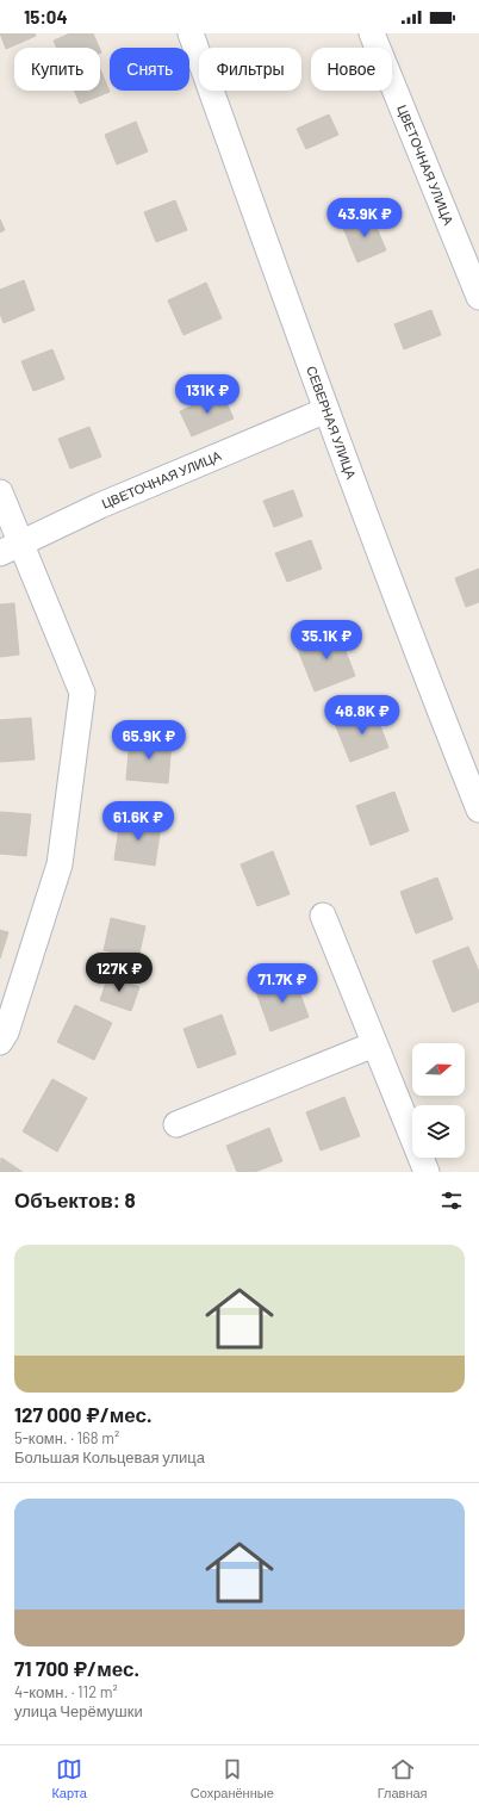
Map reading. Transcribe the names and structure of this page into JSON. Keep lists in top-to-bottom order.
{
  "streets": {
    "street": ["ЦВЕТОЧНАЯ УЛИЦА", "СЕВЕРНАЯ УЛИЦА"]
  },
  "crossings": [
    ["ЦВЕТОЧНАЯ УЛИЦА", "СЕВЕРНАЯ УЛИЦА"]
  ],
  "north": "right",
  "page": {
    "status": "15:04",
    "chip": [
      "Купить",
      "Снять",
      "Фильтры",
      "Новое"
    ],
    "price": [
      "43.9K ₽",
      "131K ₽",
      "35.1K ₽",
      "48.8K ₽",
      "65.9K ₽",
      "61.6K ₽",
      "127K ₽",
      "71.7K ₽"
    ],
    "heading": "Объектов: 8",
    "list": [
      {
        "name": "127 000 ₽/мес.",
        "note": "5-комн. · 168 m² · Большая Кольцевая улица"
      },
      {
        "name": "71 700 ₽/мес.",
        "note": "4-комн. · 112 m² · улица Черёмушки"
      }
    ],
    "tabs": ["Карта", "Сохранённые", "Главная"]
  }
}
